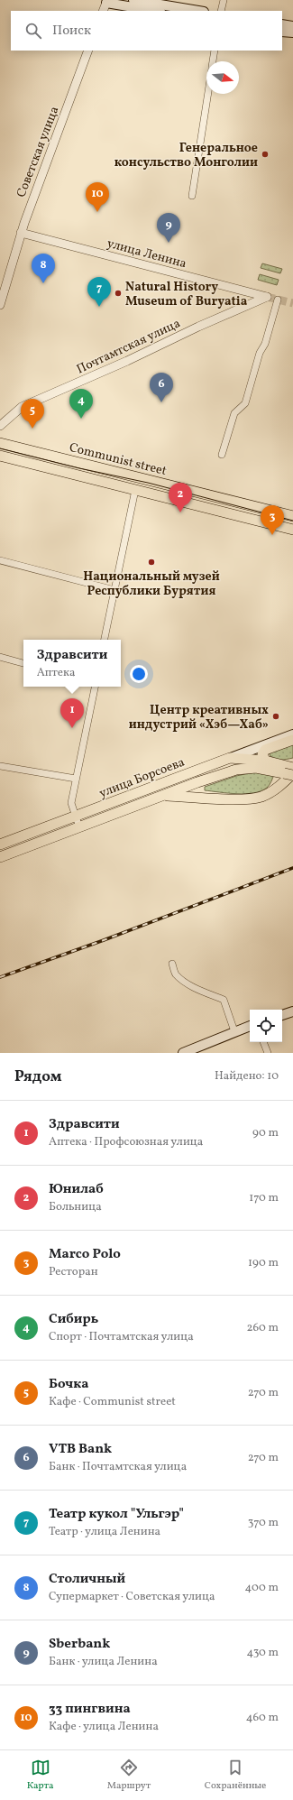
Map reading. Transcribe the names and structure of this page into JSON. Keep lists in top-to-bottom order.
{
  "streets": {
    "main road": ["Communist street", "улица Борсоева"],
    "street": ["Советская улица", "улица Ленина", "Почтамтская улица"]
  },
  "crossings": [
    ["Советская улица", "улица Ленина"],
    ["улица Ленина", "Почтамтская улица"]
  ],
  "places": [
    "Генеральное консульство Монголии",
    "Natural History Museum of Buryatia",
    "Национальный музей Республики Бурятия",
    "Центр креативных индустрий «Хэб—Хаб»"
  ],
  "north": "right",
  "page": {
    "search": "Поиск",
    "pins": [
      "10",
      "9",
      "8",
      "7",
      "6",
      "4",
      "5",
      "2",
      "3",
      "1"
    ],
    "popup": ["Здравсити", "Аптека"],
    "heading": ["Рядом", "Найдено: 10"],
    "list": [
      {
        "mark": "1",
        "name": "Здравсити",
        "note": "Аптека · Профсоюзная улица",
        "value": "90 m"
      },
      {
        "mark": "2",
        "name": "Юнилаб",
        "note": "Больница",
        "value": "170 m"
      },
      {
        "mark": "3",
        "name": "Marco Polo",
        "note": "Ресторан",
        "value": "190 m"
      },
      {
        "mark": "4",
        "name": "Сибирь",
        "note": "Спорт · Почтамтская улица",
        "value": "260 m"
      },
      {
        "mark": "5",
        "name": "Бочка",
        "note": "Кафе · Communist street",
        "value": "270 m"
      },
      {
        "mark": "6",
        "name": "VTB Bank",
        "note": "Банк · Почтамтская улица",
        "value": "270 m"
      },
      {
        "mark": "7",
        "name": "Театр кукол \"Ульгэр\"",
        "note": "Театр · улица Ленина",
        "value": "370 m"
      },
      {
        "mark": "8",
        "name": "Столичный",
        "note": "Супермаркет · Советская улица",
        "value": "400 m"
      },
      {
        "mark": "9",
        "name": "Sberbank",
        "note": "Банк · улица Ленина",
        "value": "430 m"
      },
      {
        "mark": "10",
        "name": "33 пингвина",
        "note": "Кафе · улица Ленина",
        "value": "460 m"
      }
    ],
    "nav": ["Карта", "Маршрут", "Сохранённые"]
  }
}
